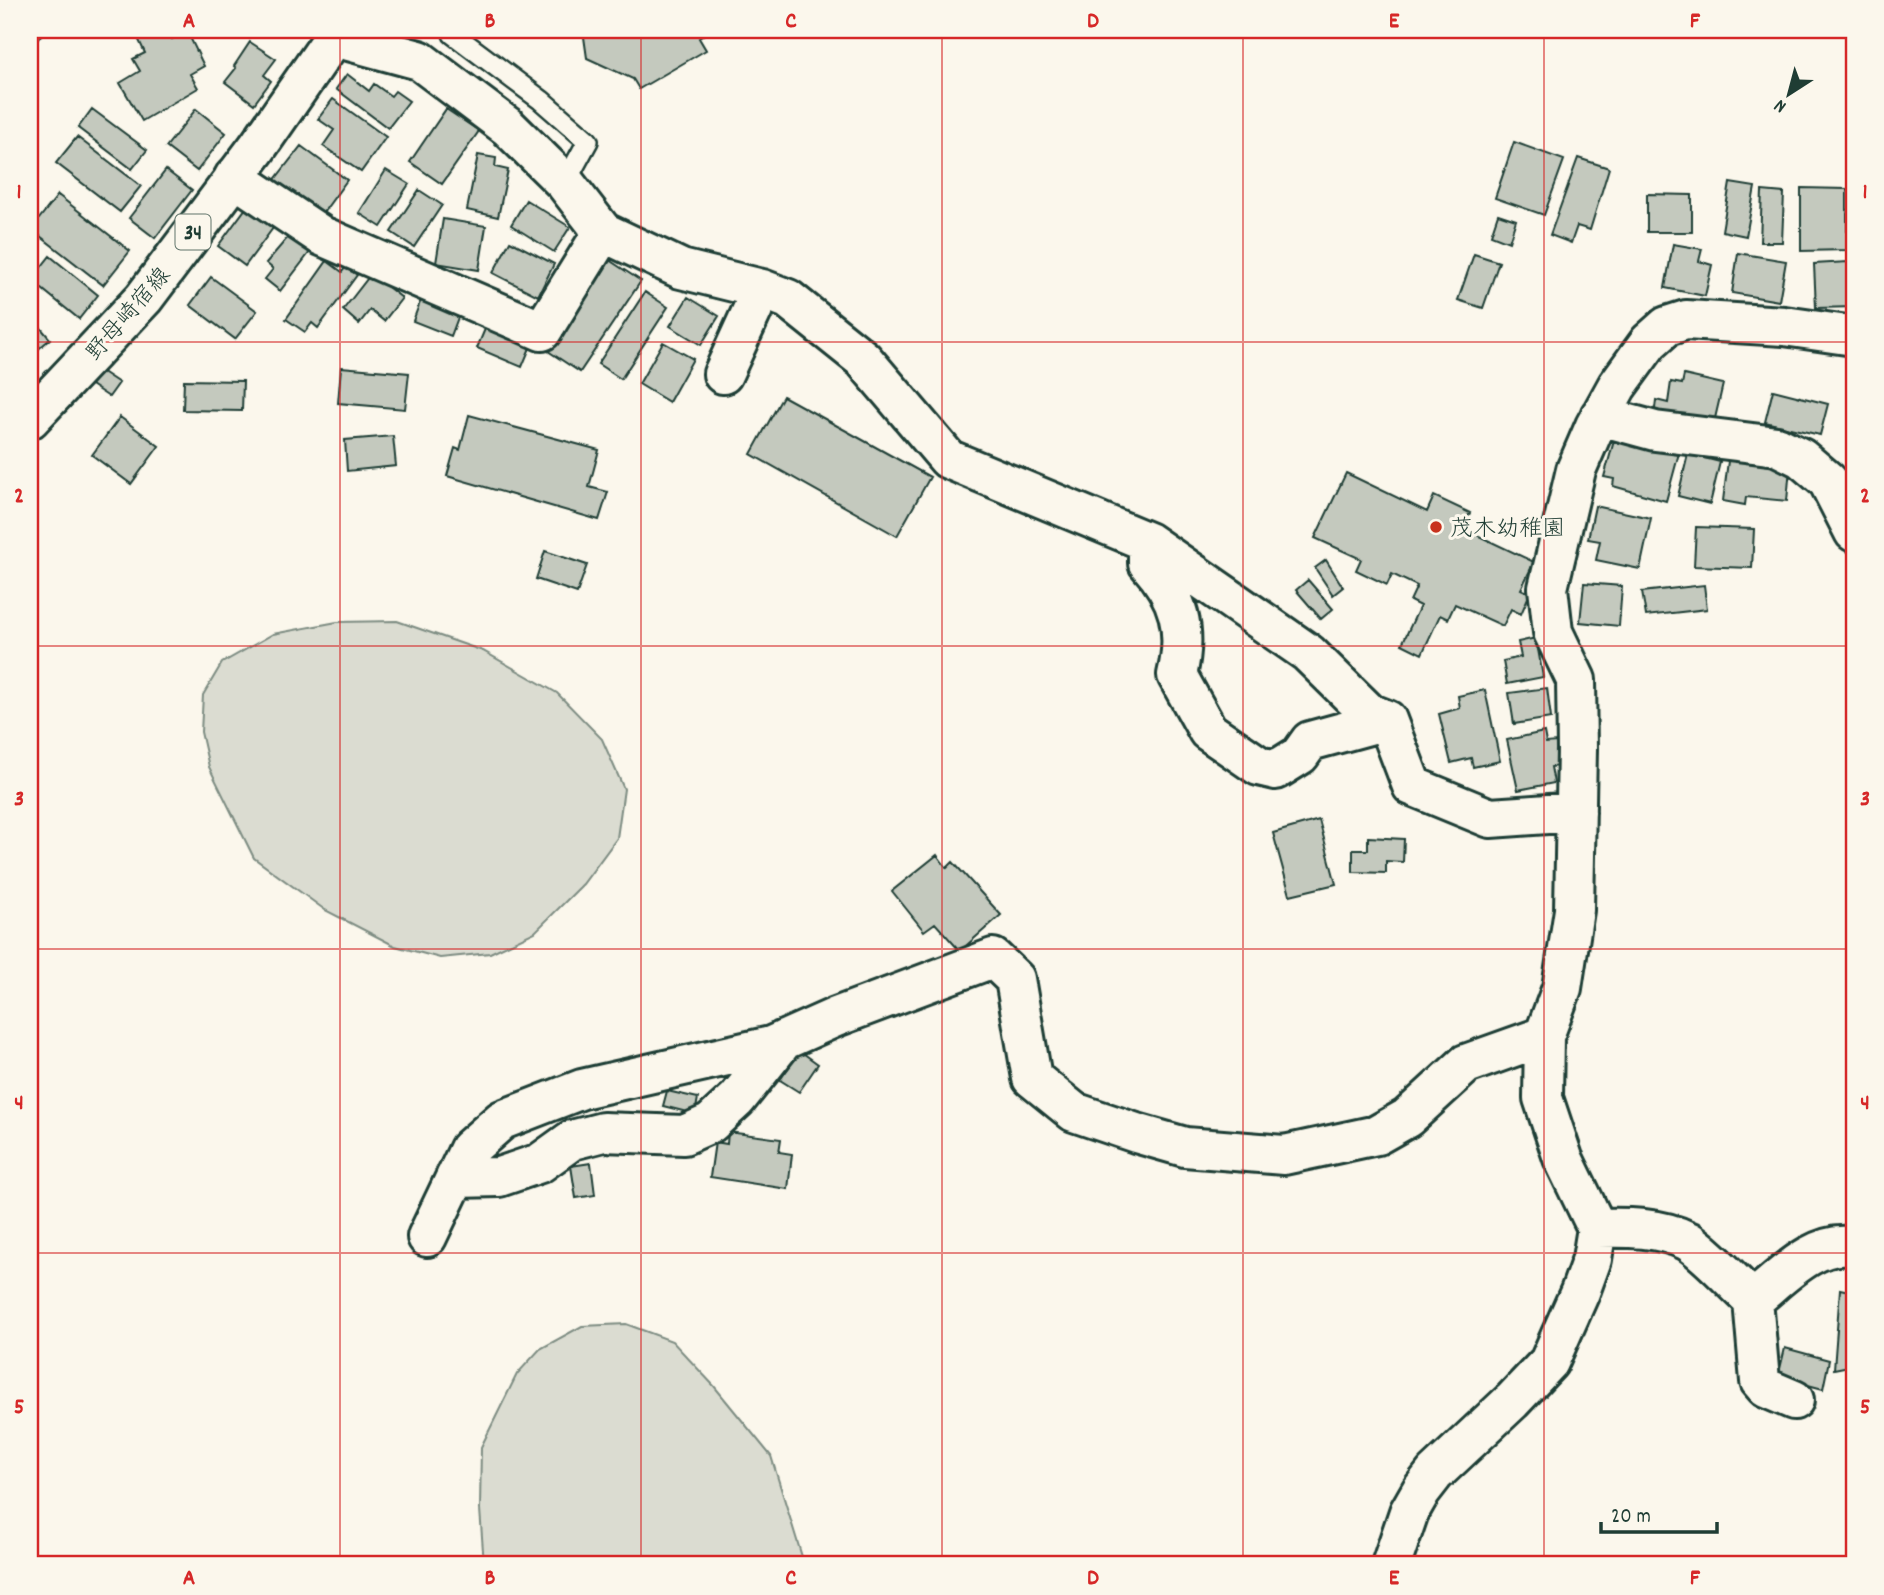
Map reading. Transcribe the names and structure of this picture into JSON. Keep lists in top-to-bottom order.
{
  "streets": {
    "street": ["34", "野母崎宿線"]
  },
  "places": ["茂木幼稚園"],
  "scale_bar": "20 m",
  "north": "bottom left",
  "grid": {
    "columns": [
      "A",
      "B",
      "C",
      "D",
      "E",
      "F"
    ],
    "rows": [
      "1",
      "2",
      "3",
      "4",
      "5"
    ]
  }
}
